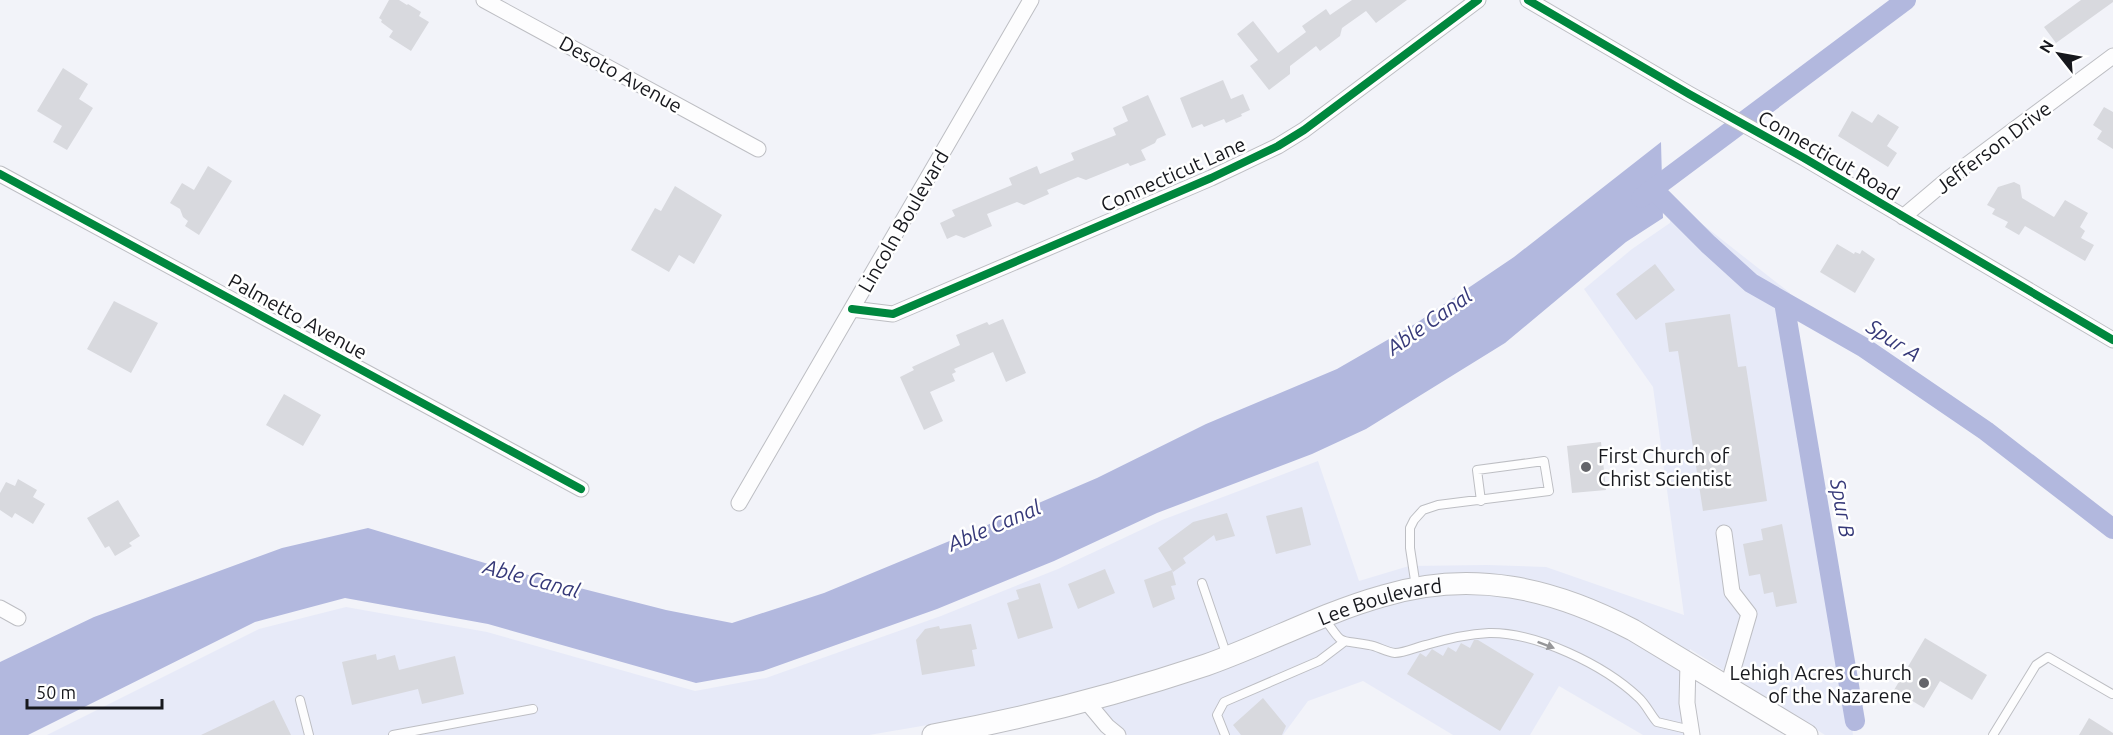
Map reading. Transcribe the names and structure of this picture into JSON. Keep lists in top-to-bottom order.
{
  "streets": {
    "main road": ["Lee Boulevard"],
    "street": [
      "Desoto Avenue",
      "Jefferson Drive",
      "Connecticut Road",
      "Connecticut Lane",
      "Lincoln Boulevard",
      "Palmetto Avenue"
    ]
  },
  "crossings": [
    ["Jefferson Drive", "Connecticut Road"],
    ["Connecticut Lane", "Lincoln Boulevard"]
  ],
  "water": ["Able Canal", "Spur A", "Spur B"],
  "places": ["First Church of Christ Scientist", "Lehigh Acres Church of the Nazarene"],
  "scale_bar": "50 m",
  "north": "top left"
}
